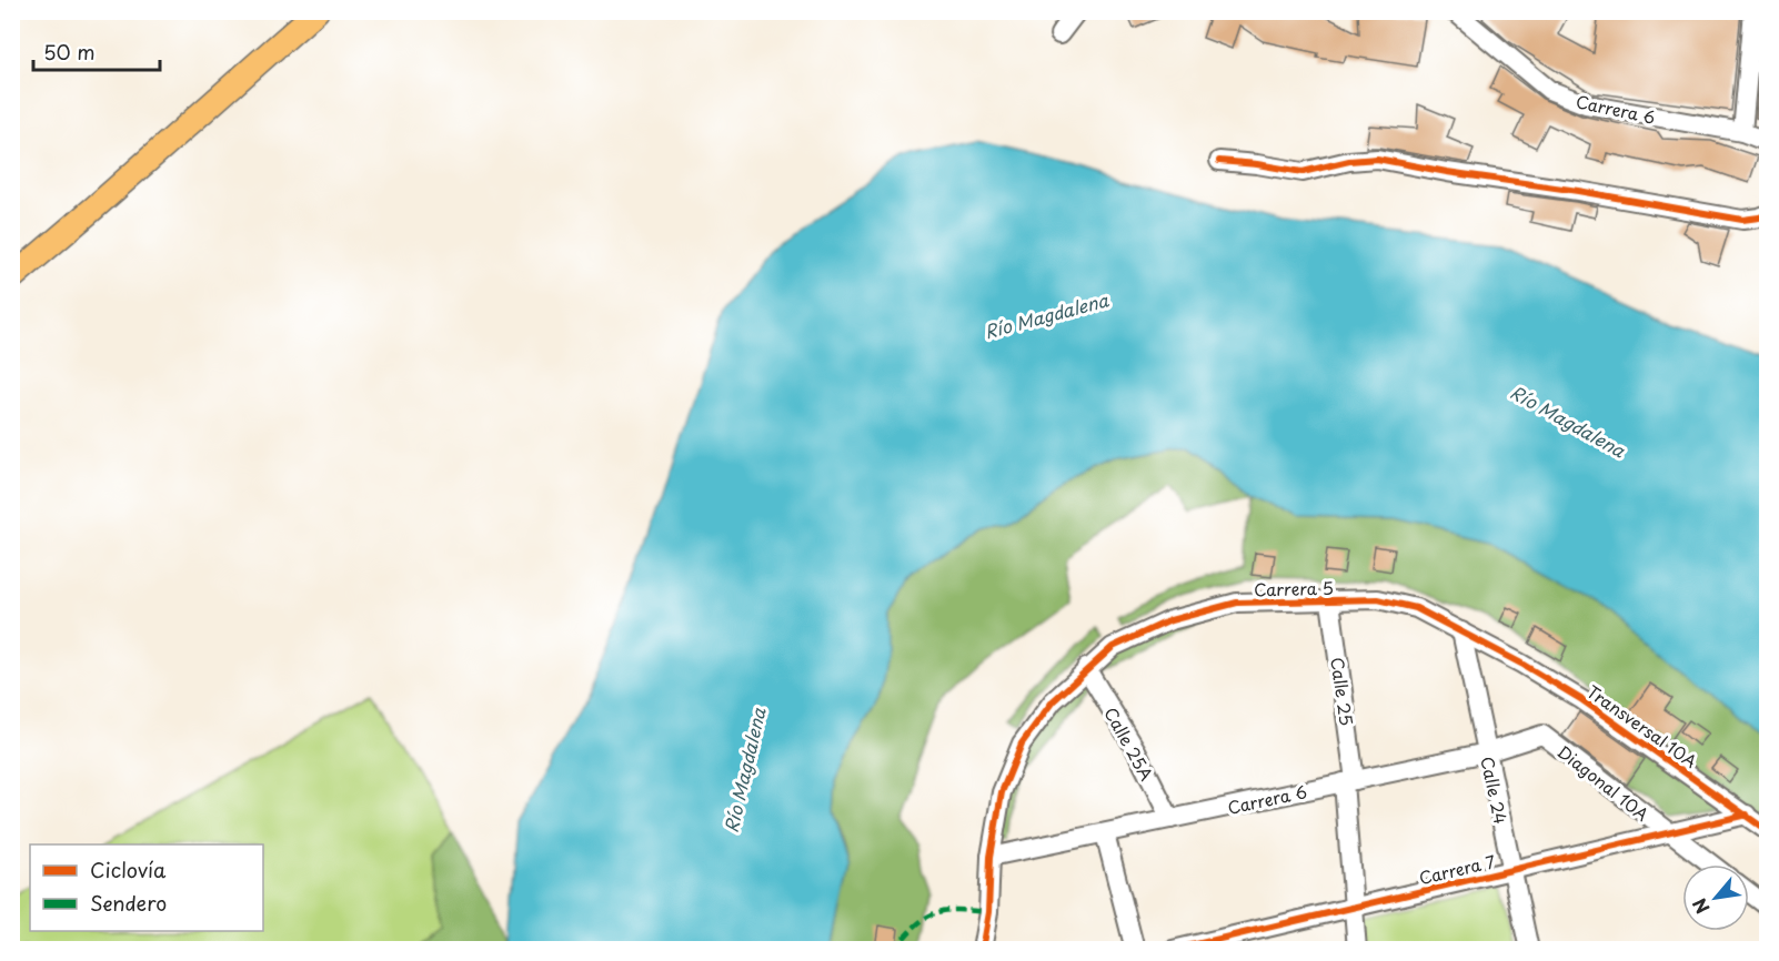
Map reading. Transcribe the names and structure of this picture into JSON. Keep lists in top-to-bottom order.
{
  "streets": {
    "street": [
      "Carrera 6",
      "Carrera 5",
      "Calle 25",
      "Transversal 10A",
      "Calle 25A",
      "Diagonal 10A",
      "Calle 24",
      "Carrera 7"
    ]
  },
  "crossings": [
    ["Carrera 6", "Carrera 5"],
    ["Carrera 6", "Calle 25"],
    ["Carrera 6", "Calle 25A"],
    ["Carrera 6", "Diagonal 10A"],
    ["Carrera 6", "Calle 24"],
    ["Carrera 5", "Calle 25"],
    ["Carrera 5", "Transversal 10A"],
    ["Carrera 5", "Calle 25A"],
    ["Carrera 5", "Calle 24"],
    ["Calle 25", "Carrera 7"],
    ["Transversal 10A", "Calle 24"],
    ["Transversal 10A", "Carrera 7"],
    ["Diagonal 10A", "Carrera 7"],
    ["Calle 24", "Carrera 7"]
  ],
  "water": ["Río Magdalena"],
  "legend": ["Ciclovía", "Sendero"],
  "scale_bar": "50 m",
  "north": "bottom left"
}
